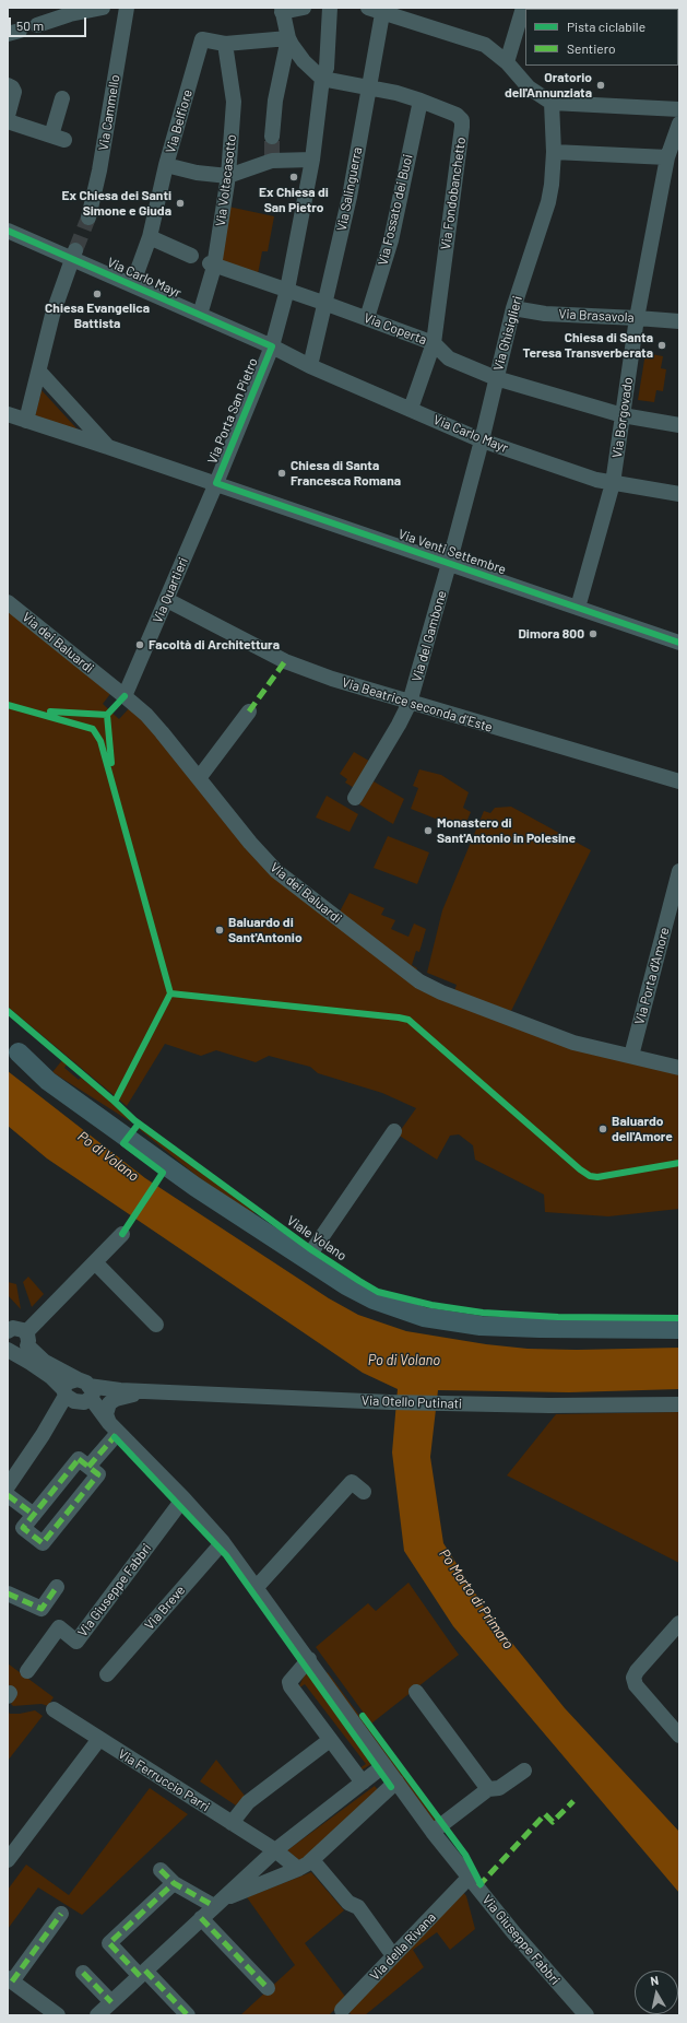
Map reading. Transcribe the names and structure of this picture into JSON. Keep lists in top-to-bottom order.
{
  "streets": {
    "main road": ["Viale Volano"],
    "street": [
      "Via Cammello",
      "Via Belfiore",
      "Via Voltacasotto",
      "Via Salinguerra",
      "Via Fondobanchetto",
      "Via Fossato dei Buoi",
      "Via Carlo Mayr",
      "Via Brasavola",
      "Via Coperta",
      "Via Ghisiglieri",
      "Via Porta San Pietro",
      "Via Borgovado",
      "Via Venti Settembre",
      "Via Quartieri",
      "Via del Gambone",
      "Via dei Baluardi",
      "Via Beatrice seconda d'Este",
      "Via Porta d'Amore",
      "Via Otello Putinati",
      "Via Giuseppe Fabbri",
      "Via Breve",
      "Via Ferruccio Parri",
      "Via della Rivana"
    ]
  },
  "crossings": [
    ["Via Belfiore", "Via Voltacasotto"],
    ["Via Belfiore", "Via Carlo Mayr"],
    ["Via Voltacasotto", "Via Carlo Mayr"],
    ["Via Voltacasotto", "Via Coperta"],
    ["Via Salinguerra", "Via Fondobanchetto"],
    ["Via Salinguerra", "Via Carlo Mayr"],
    ["Via Salinguerra", "Via Coperta"],
    ["Via Fondobanchetto", "Via Fossato dei Buoi"],
    ["Via Fondobanchetto", "Via Carlo Mayr"],
    ["Via Fondobanchetto", "Via Coperta"],
    ["Via Fondobanchetto", "Via Porta San Pietro"],
    ["Via Fossato dei Buoi", "Via Coperta"],
    ["Via Carlo Mayr", "Via Ghisiglieri"],
    ["Via Carlo Mayr", "Via Porta San Pietro"],
    ["Via Carlo Mayr", "Via Borgovado"],
    ["Via Brasavola", "Via Ghisiglieri"],
    ["Via Brasavola", "Via Borgovado"],
    ["Via Coperta", "Via Ghisiglieri"],
    ["Via Coperta", "Via Porta San Pietro"],
    ["Via Coperta", "Via Borgovado"],
    ["Via Ghisiglieri", "Via Venti Settembre"],
    ["Via Ghisiglieri", "Via del Gambone"],
    ["Via Porta San Pietro", "Via Venti Settembre"],
    ["Via Porta San Pietro", "Via Quartieri"],
    ["Via Borgovado", "Via Venti Settembre"],
    ["Via Venti Settembre", "Via Quartieri"],
    ["Via Venti Settembre", "Via del Gambone"],
    ["Via Quartieri", "Via dei Baluardi"],
    ["Via Quartieri", "Via Beatrice seconda d'Este"],
    ["Via del Gambone", "Via Beatrice seconda d'Este"],
    ["Via dei Baluardi", "Via Porta d'Amore"],
    ["Via Otello Putinati", "Via Giuseppe Fabbri"],
    ["Via Giuseppe Fabbri", "Via Breve"],
    ["Via Giuseppe Fabbri", "Via della Rivana"]
  ],
  "water": ["Po di Volano", "Po Morto di Primaro"],
  "places": [
    "Oratorio dell'Annunziata",
    "Ex Chiesa di San Pietro",
    "Ex Chiesa dei Santi Simone e Giuda",
    "Chiesa Evangelica Battista",
    "Chiesa di Santa Teresa Transverberata",
    "Chiesa di Santa Francesca Romana",
    "Dimora 800",
    "Facoltà di Architettura",
    "Monastero di Sant'Antonio in Polesine",
    "Baluardo di Sant'Antonio",
    "Baluardo dell'Amore"
  ],
  "legend": ["Pista ciclabile", "Sentiero"],
  "scale_bar": "50 m",
  "north": "top"
}
